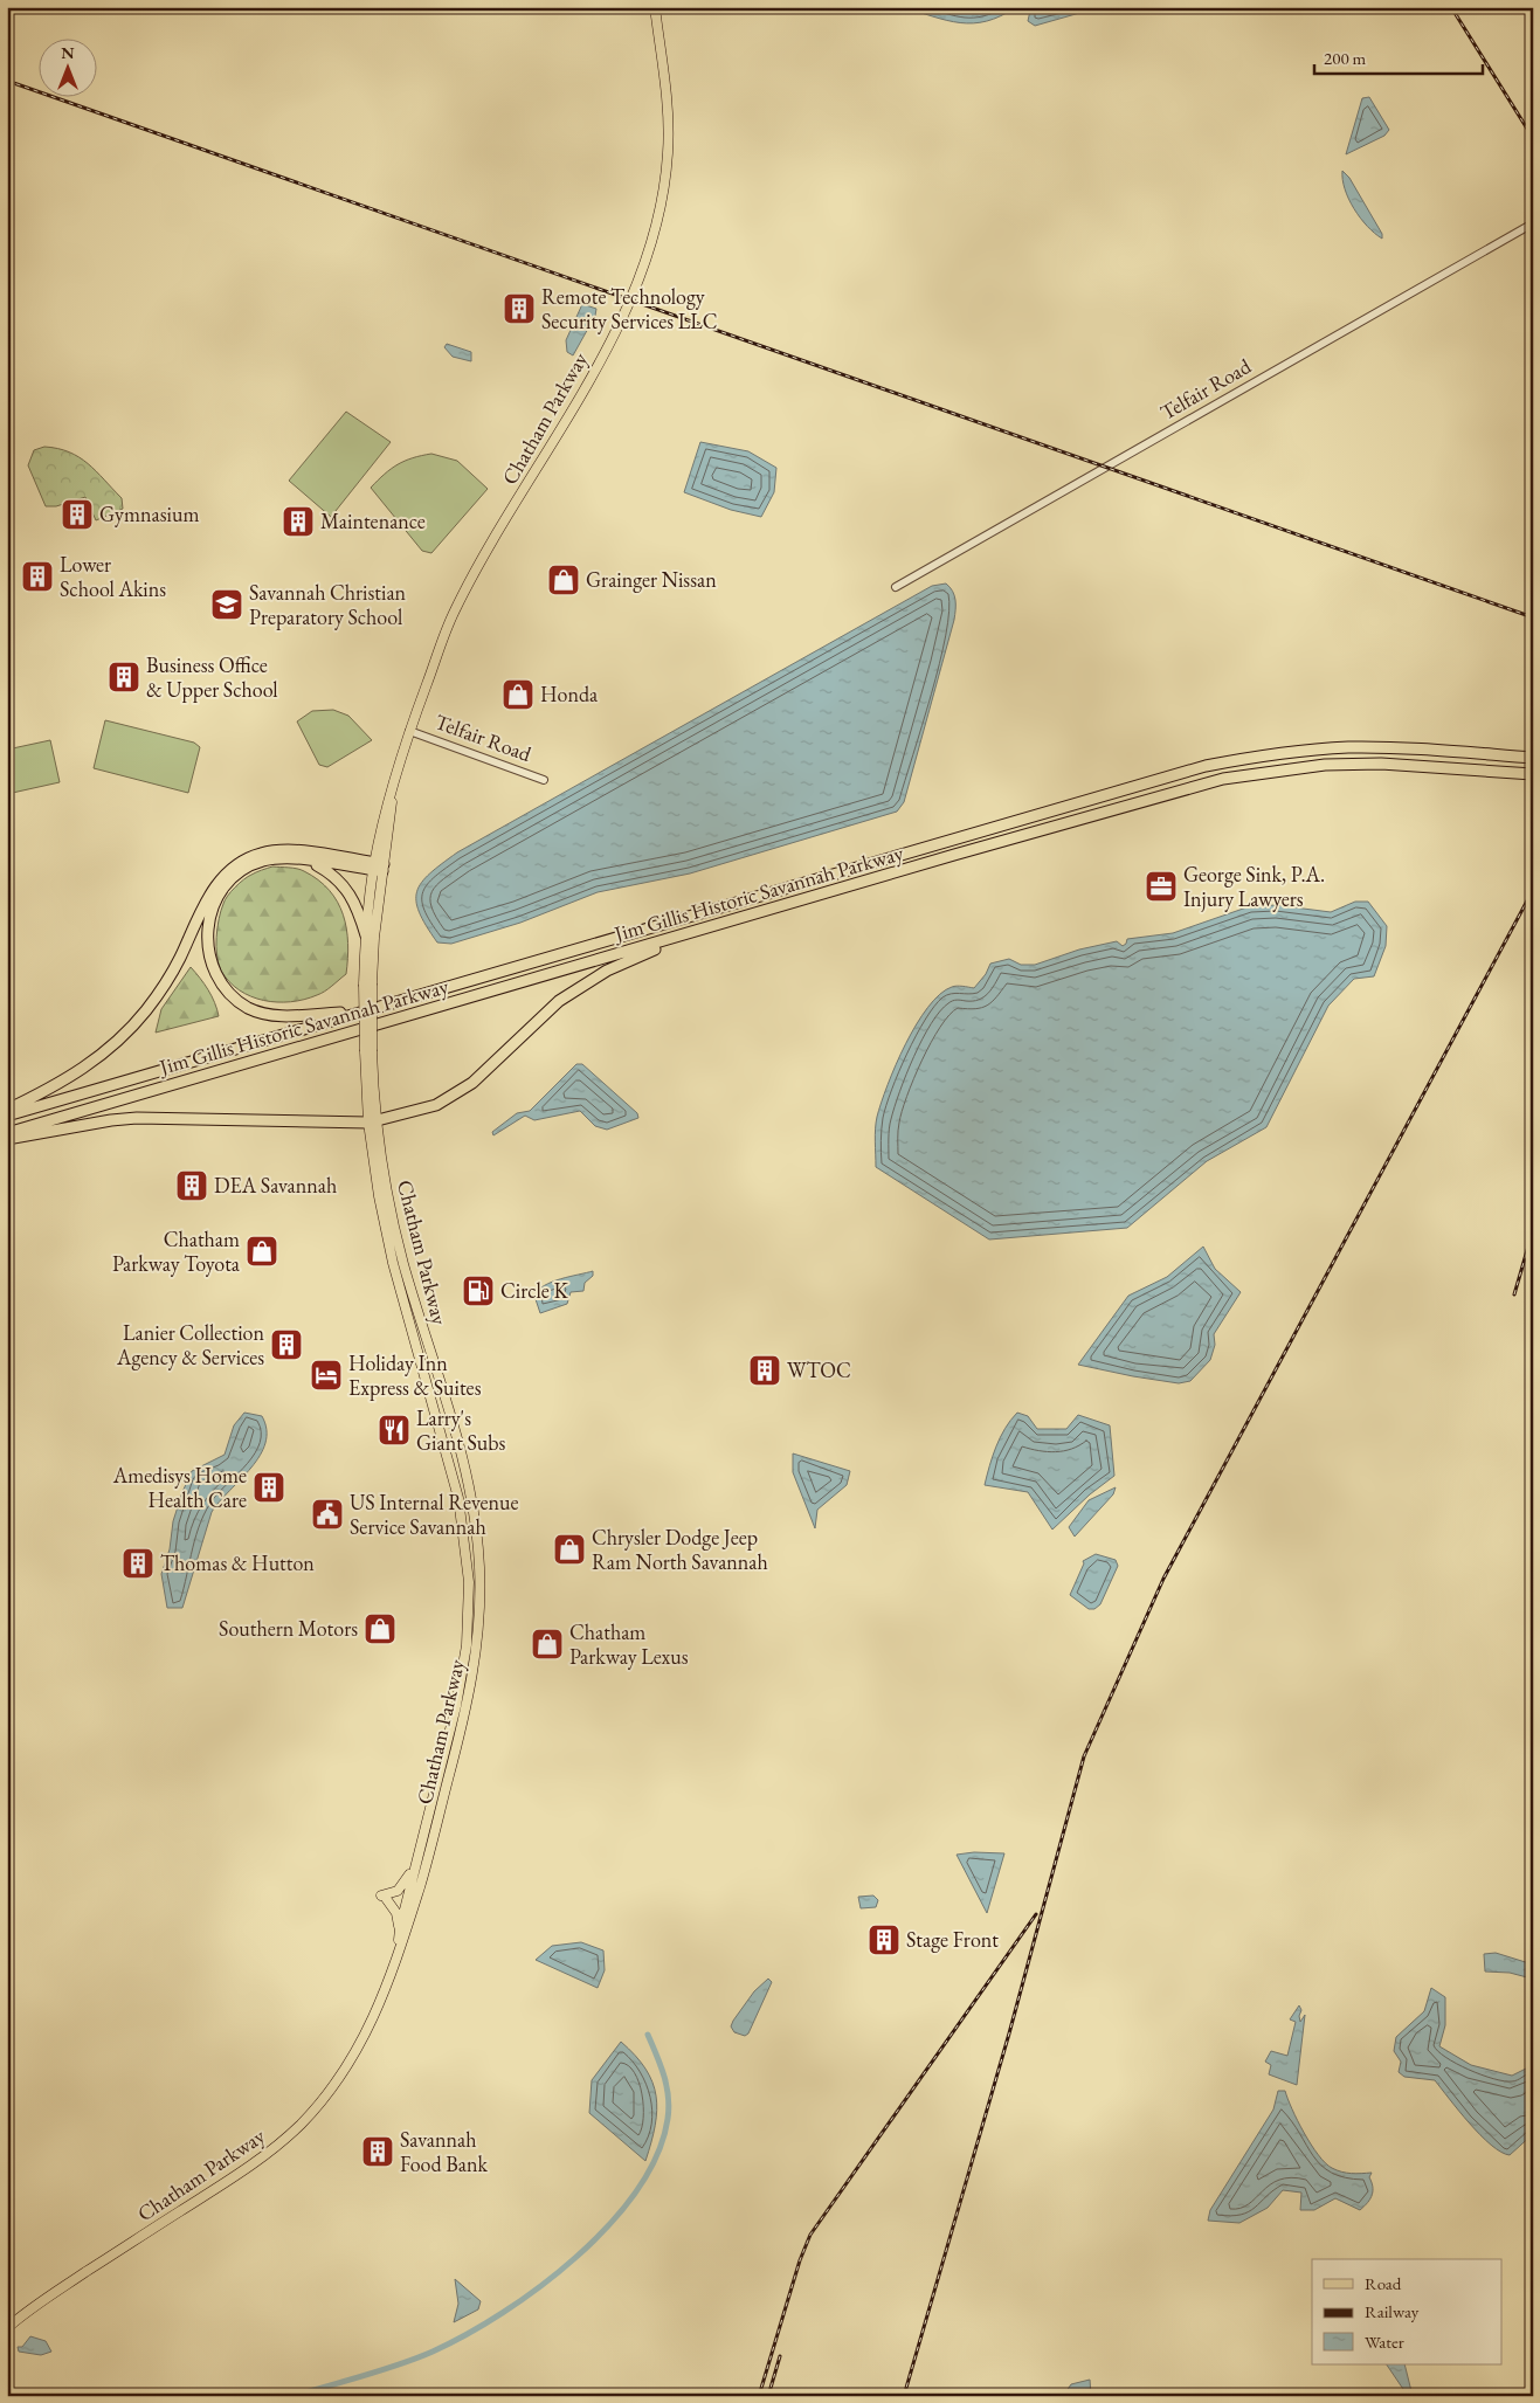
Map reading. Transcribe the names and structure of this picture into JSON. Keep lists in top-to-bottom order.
{
  "streets": {
    "highway": ["Jim Gillis Historic Savannah Parkway"],
    "main road": ["Chatham Parkway"],
    "street": ["Telfair Road"]
  },
  "crossings": [
    ["Telfair Road", "Chatham Parkway"]
  ],
  "places": {
    "building": [
      "Remote Technology Security Services LLC",
      "Gymnasium",
      "Maintenance",
      "Lower School Akins",
      "Business Office & Upper School",
      "DEA Savannah",
      "Lanier Collection Agency & Services",
      "WTOC",
      "Amedisys Home Health Care",
      "Thomas & Hutton",
      "Stage Front",
      "Savannah Food Bank"
    ],
    "shop": [
      "Grainger Nissan",
      "Honda",
      "Chatham Parkway Toyota",
      "Chrysler Dodge Jeep Ram North Savannah",
      "Southern Motors",
      "Chatham Parkway Lexus"
    ],
    "school or university": ["Savannah Christian Preparatory School"],
    "office": ["George Sink, P.A. Injury Lawyers"],
    "fuel station": ["Circle K"],
    "hotel": ["Holiday Inn Express & Suites"],
    "restaurant": ["Larry's Giant Subs"],
    "public building": ["US Internal Revenue Service Savannah"]
  },
  "legend": ["Road", "Railway", "Water"],
  "scale_bar": "200 m",
  "north": "top"
}
